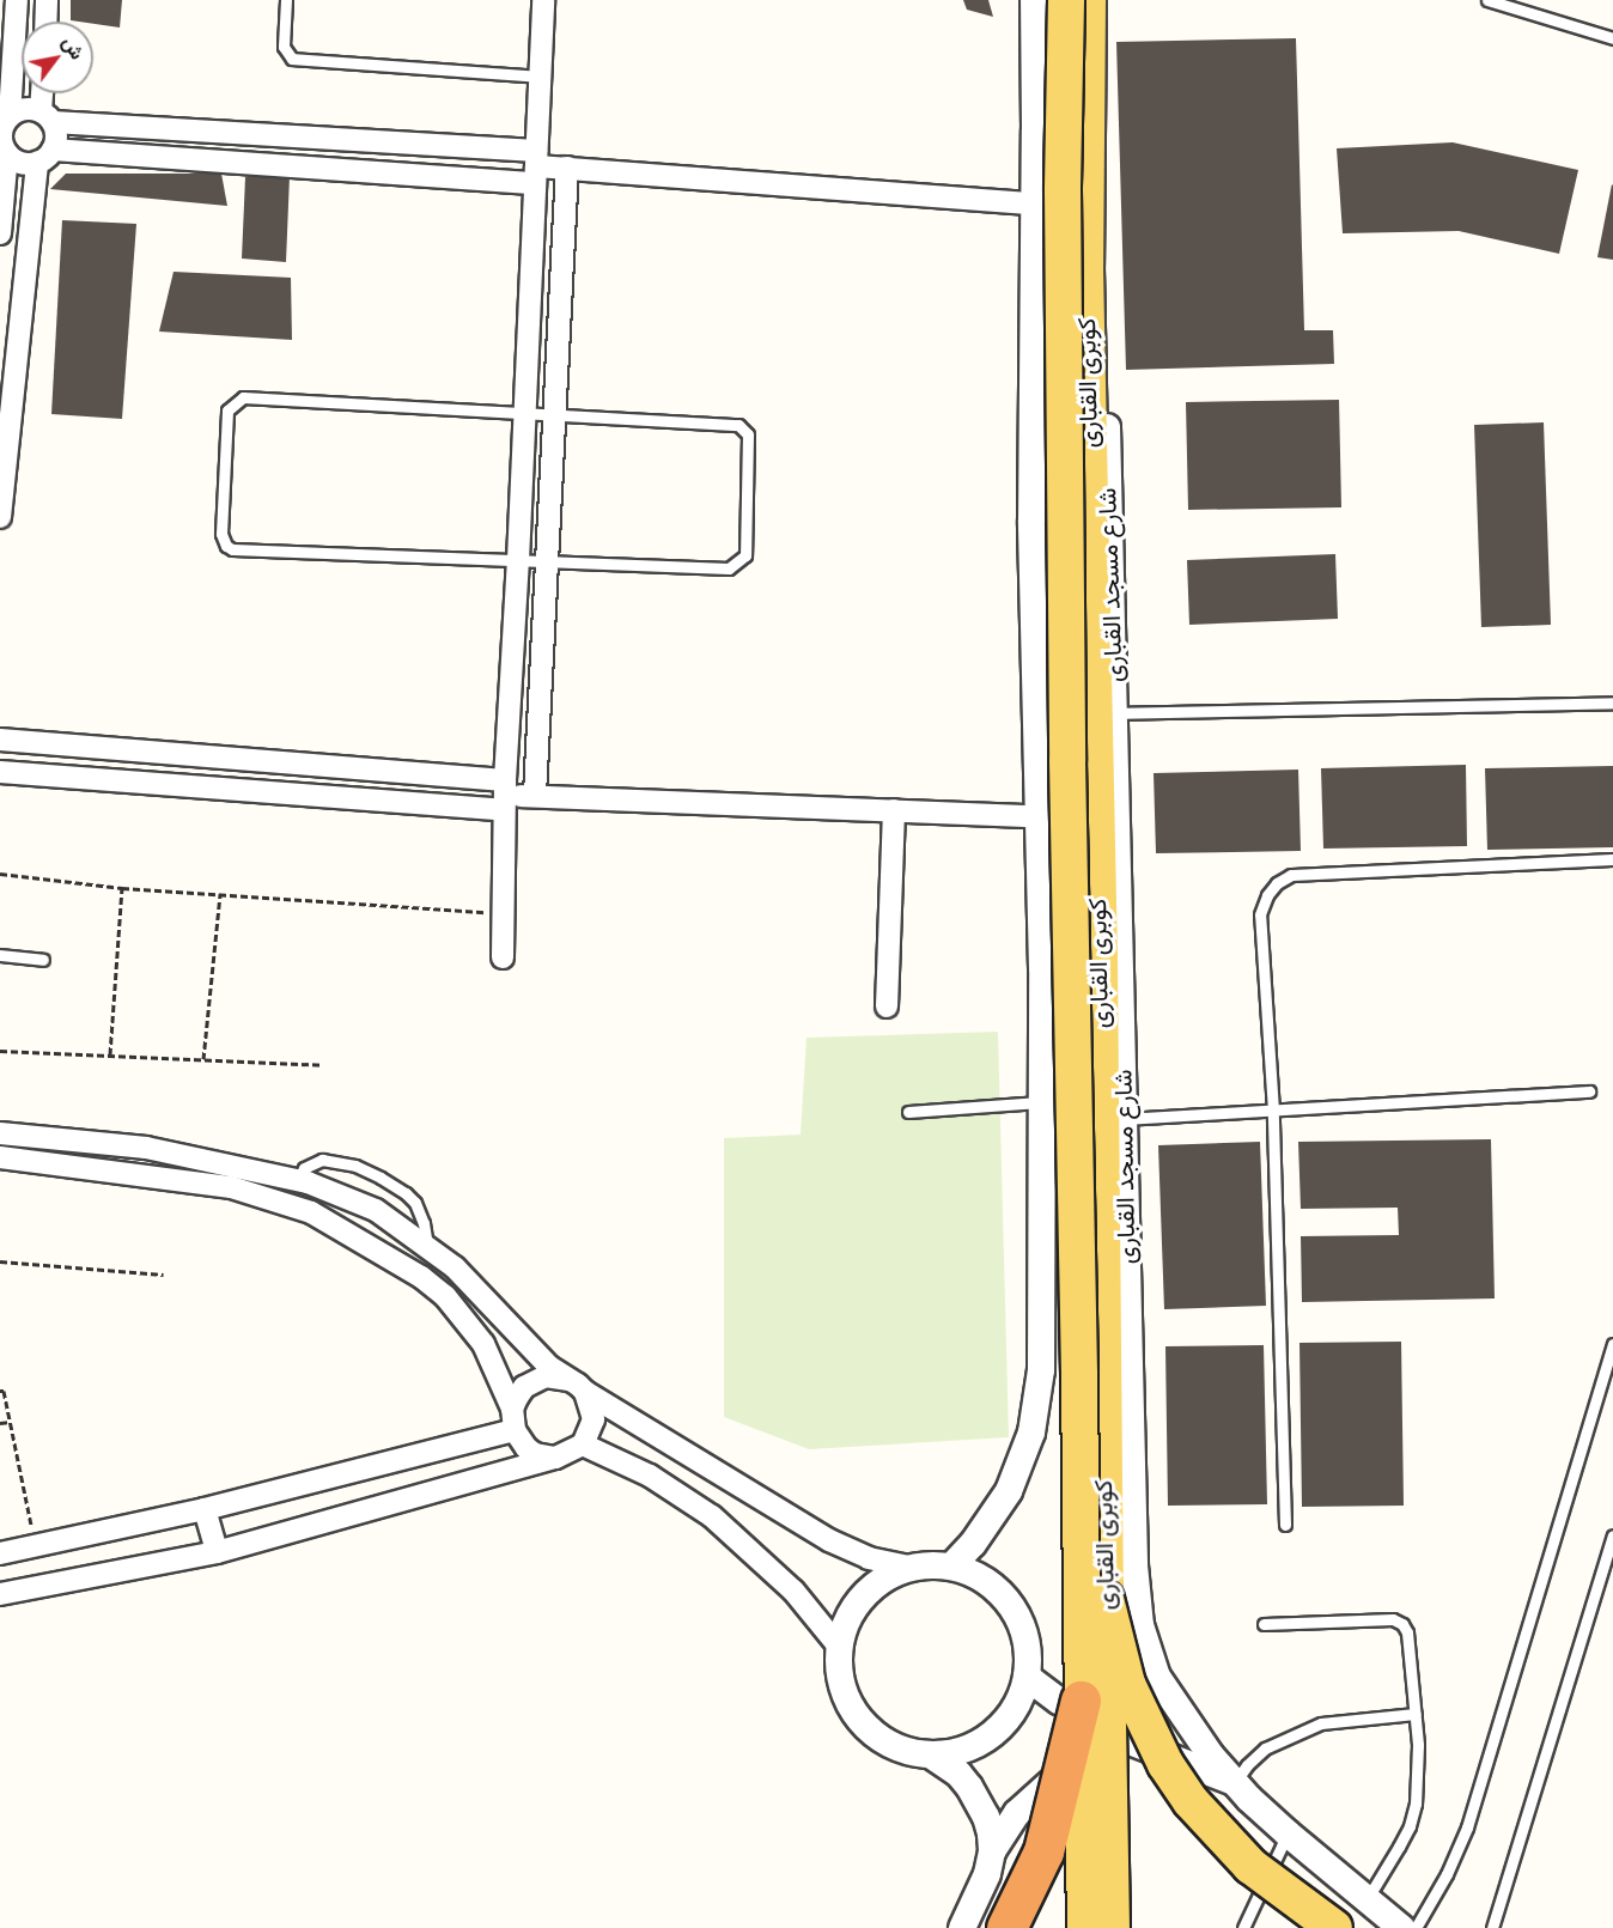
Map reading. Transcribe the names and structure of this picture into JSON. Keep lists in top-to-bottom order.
{
  "streets": {
    "main road": ["كوبرى القبارى"],
    "street": ["شارع مسجد القبارى"]
  },
  "north": "top right"
}
